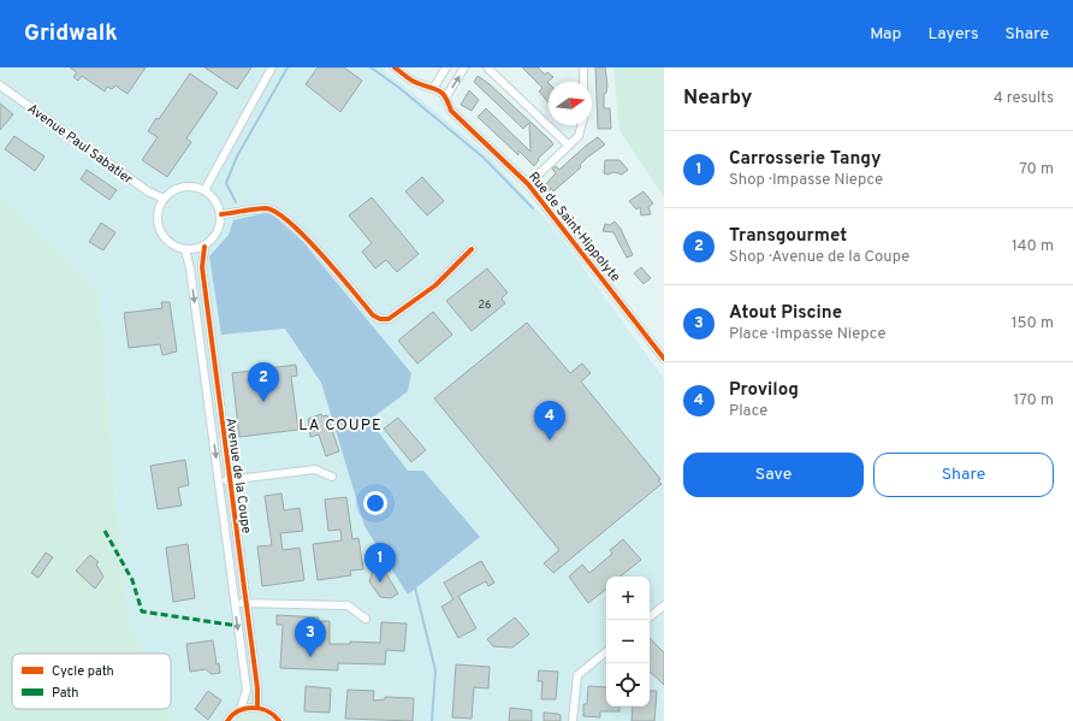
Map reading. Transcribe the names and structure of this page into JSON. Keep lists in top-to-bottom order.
{
  "streets": {
    "street": ["Avenue Paul Sabatier", "Rue de Saint-Hippolyte", "Avenue de la Coupe"]
  },
  "crossings": [
    ["Avenue Paul Sabatier", "Avenue de la Coupe"]
  ],
  "districts": ["LA COUPE"],
  "house_numbers": ["26"],
  "legend": ["Cycle path", "Path"],
  "north": "right",
  "page": {
    "header": "Gridwalk",
    "nav": ["Map", "Layers", "Share"],
    "heading": ["Nearby", "4 results"],
    "list": [
      {
        "mark": "1",
        "name": "Carrosserie Tangy",
        "note": "Shop · Impasse Niepce",
        "value": "70 m"
      },
      {
        "mark": "2",
        "name": "Transgourmet",
        "note": "Shop · Avenue de la Coupe",
        "value": "140 m"
      },
      {
        "mark": "3",
        "name": "Atout Piscine",
        "note": "Place · Impasse Niepce",
        "value": "150 m"
      },
      {
        "mark": "4",
        "name": "Provilog",
        "note": "Place",
        "value": "170 m"
      }
    ],
    "pins": [
      "2",
      "4",
      "1",
      "3"
    ],
    "buttons": ["Save", "Share"],
    "map_buttons": ["+", "−"]
  }
}
